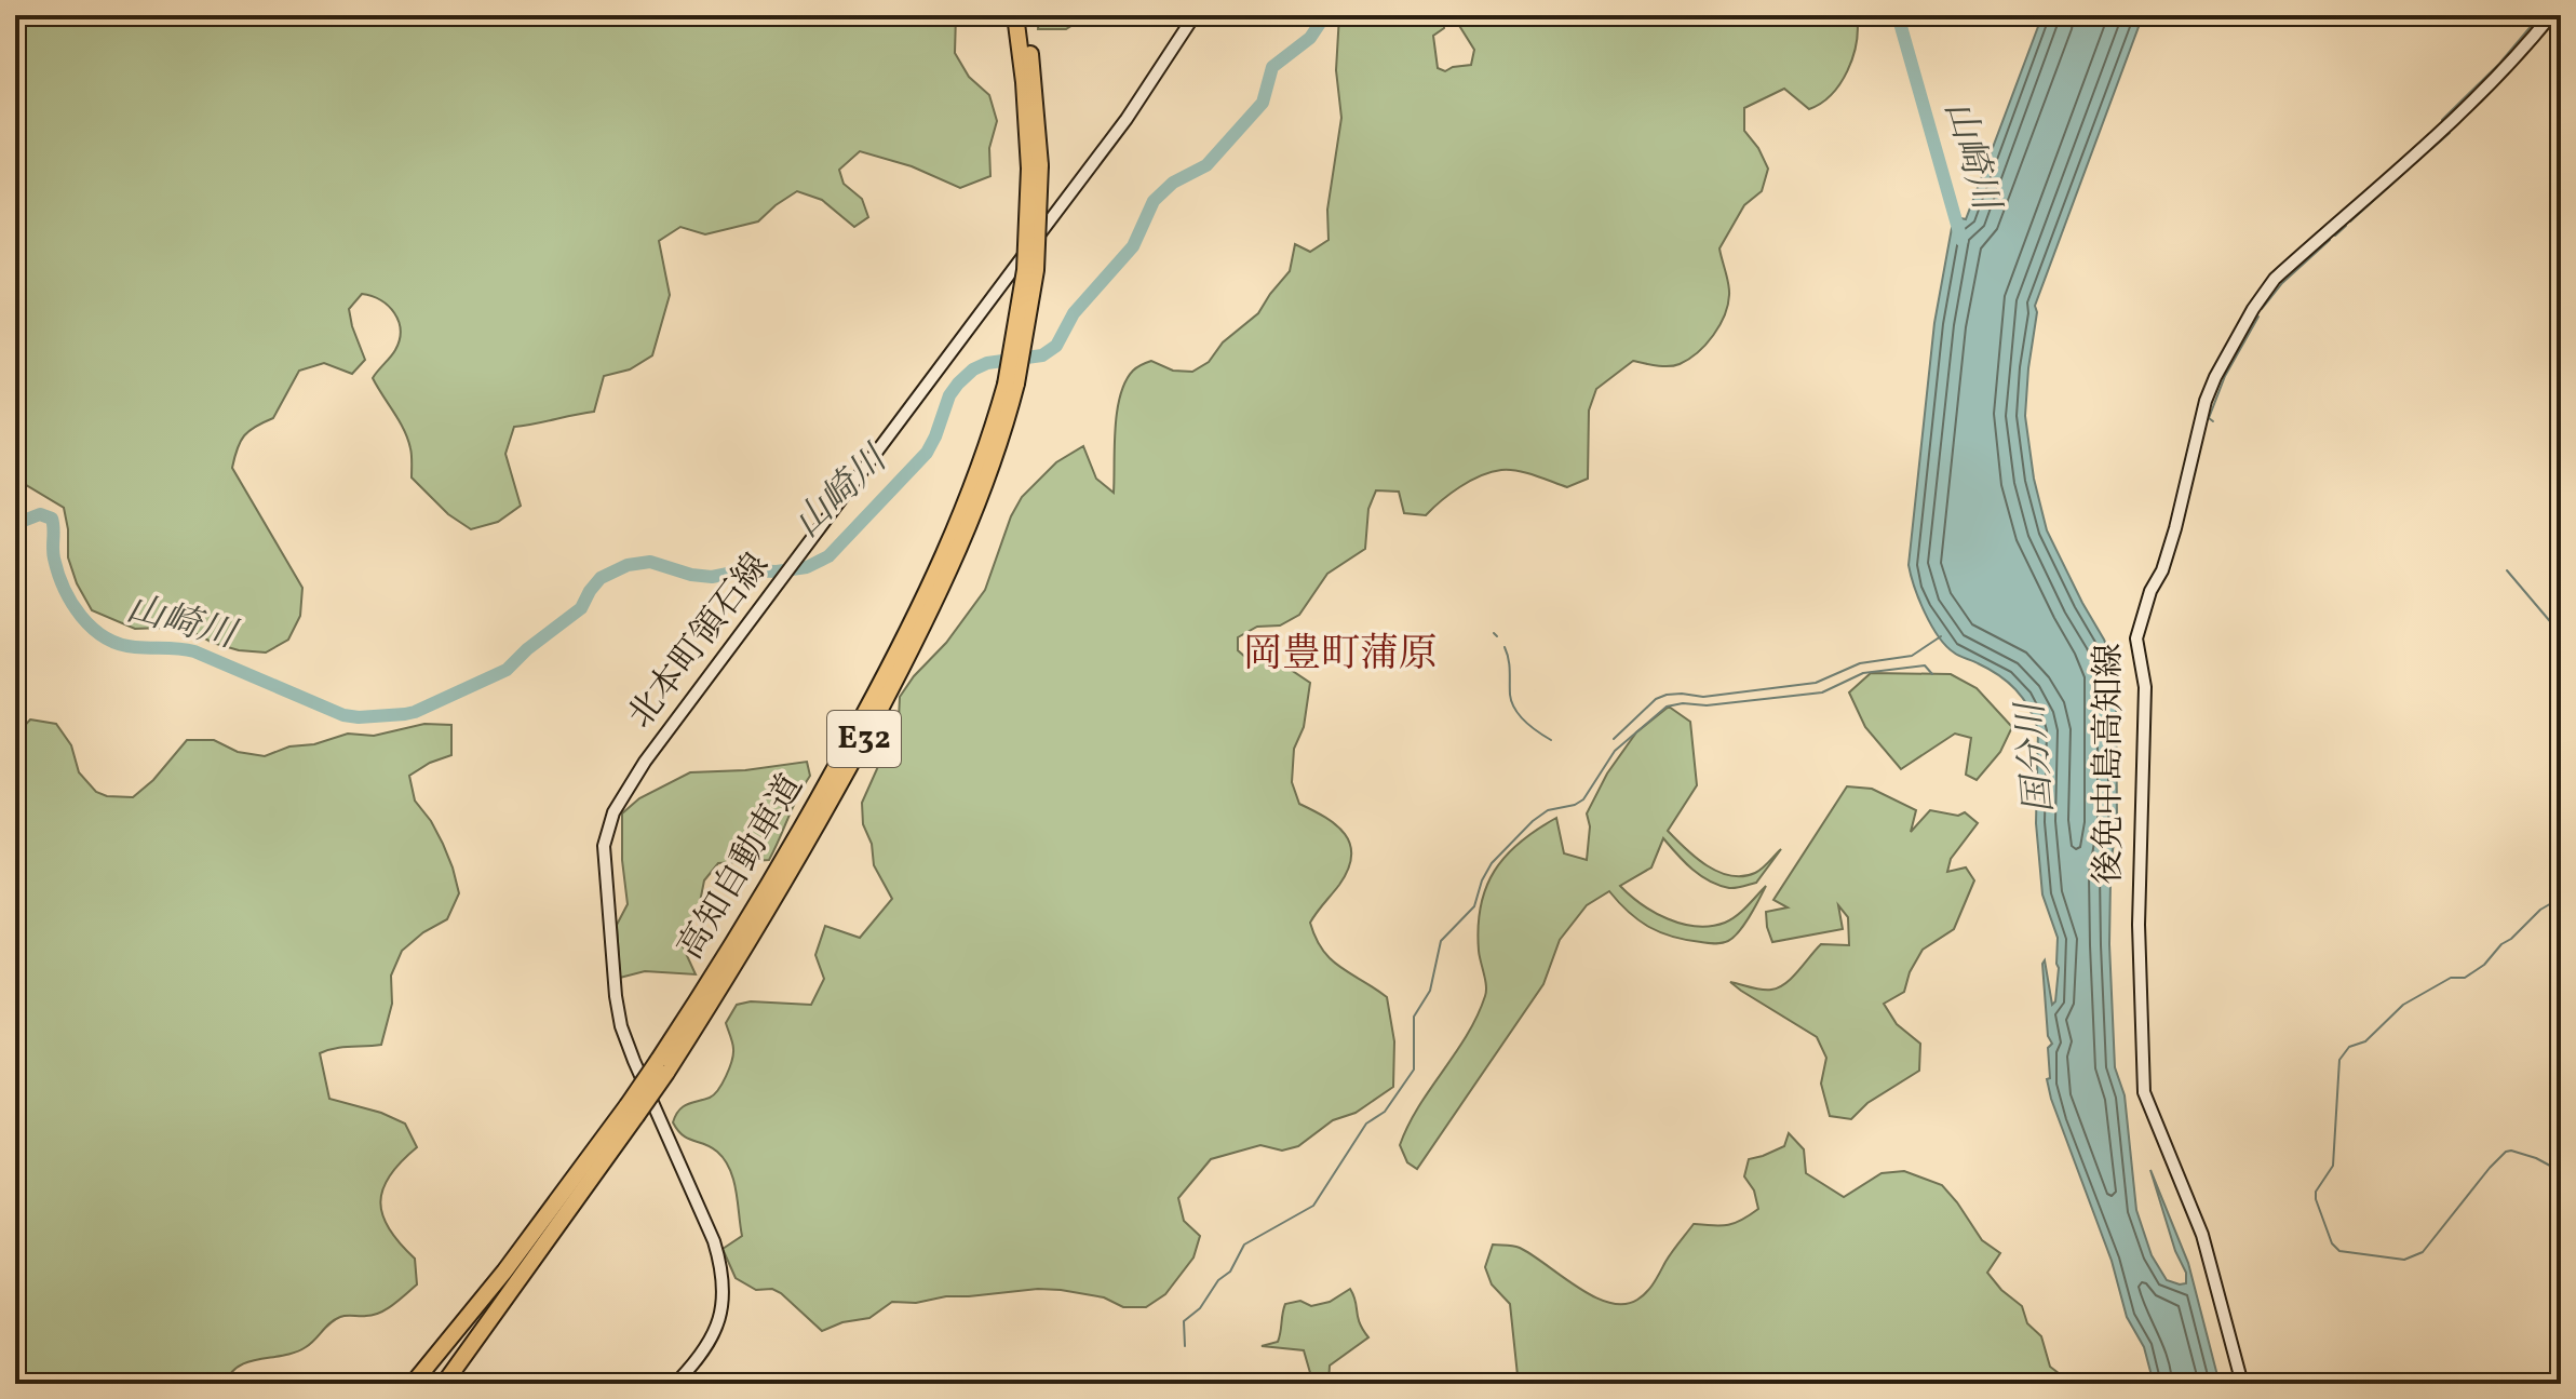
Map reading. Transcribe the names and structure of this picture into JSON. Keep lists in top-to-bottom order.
{
  "streets": {
    "highway": ["E32", "高知自動車道"],
    "main road": ["北本町領石線", "後免中島高知線"]
  },
  "districts": ["岡豊町蒲原"],
  "water": ["山崎川", "国分川"]
}
